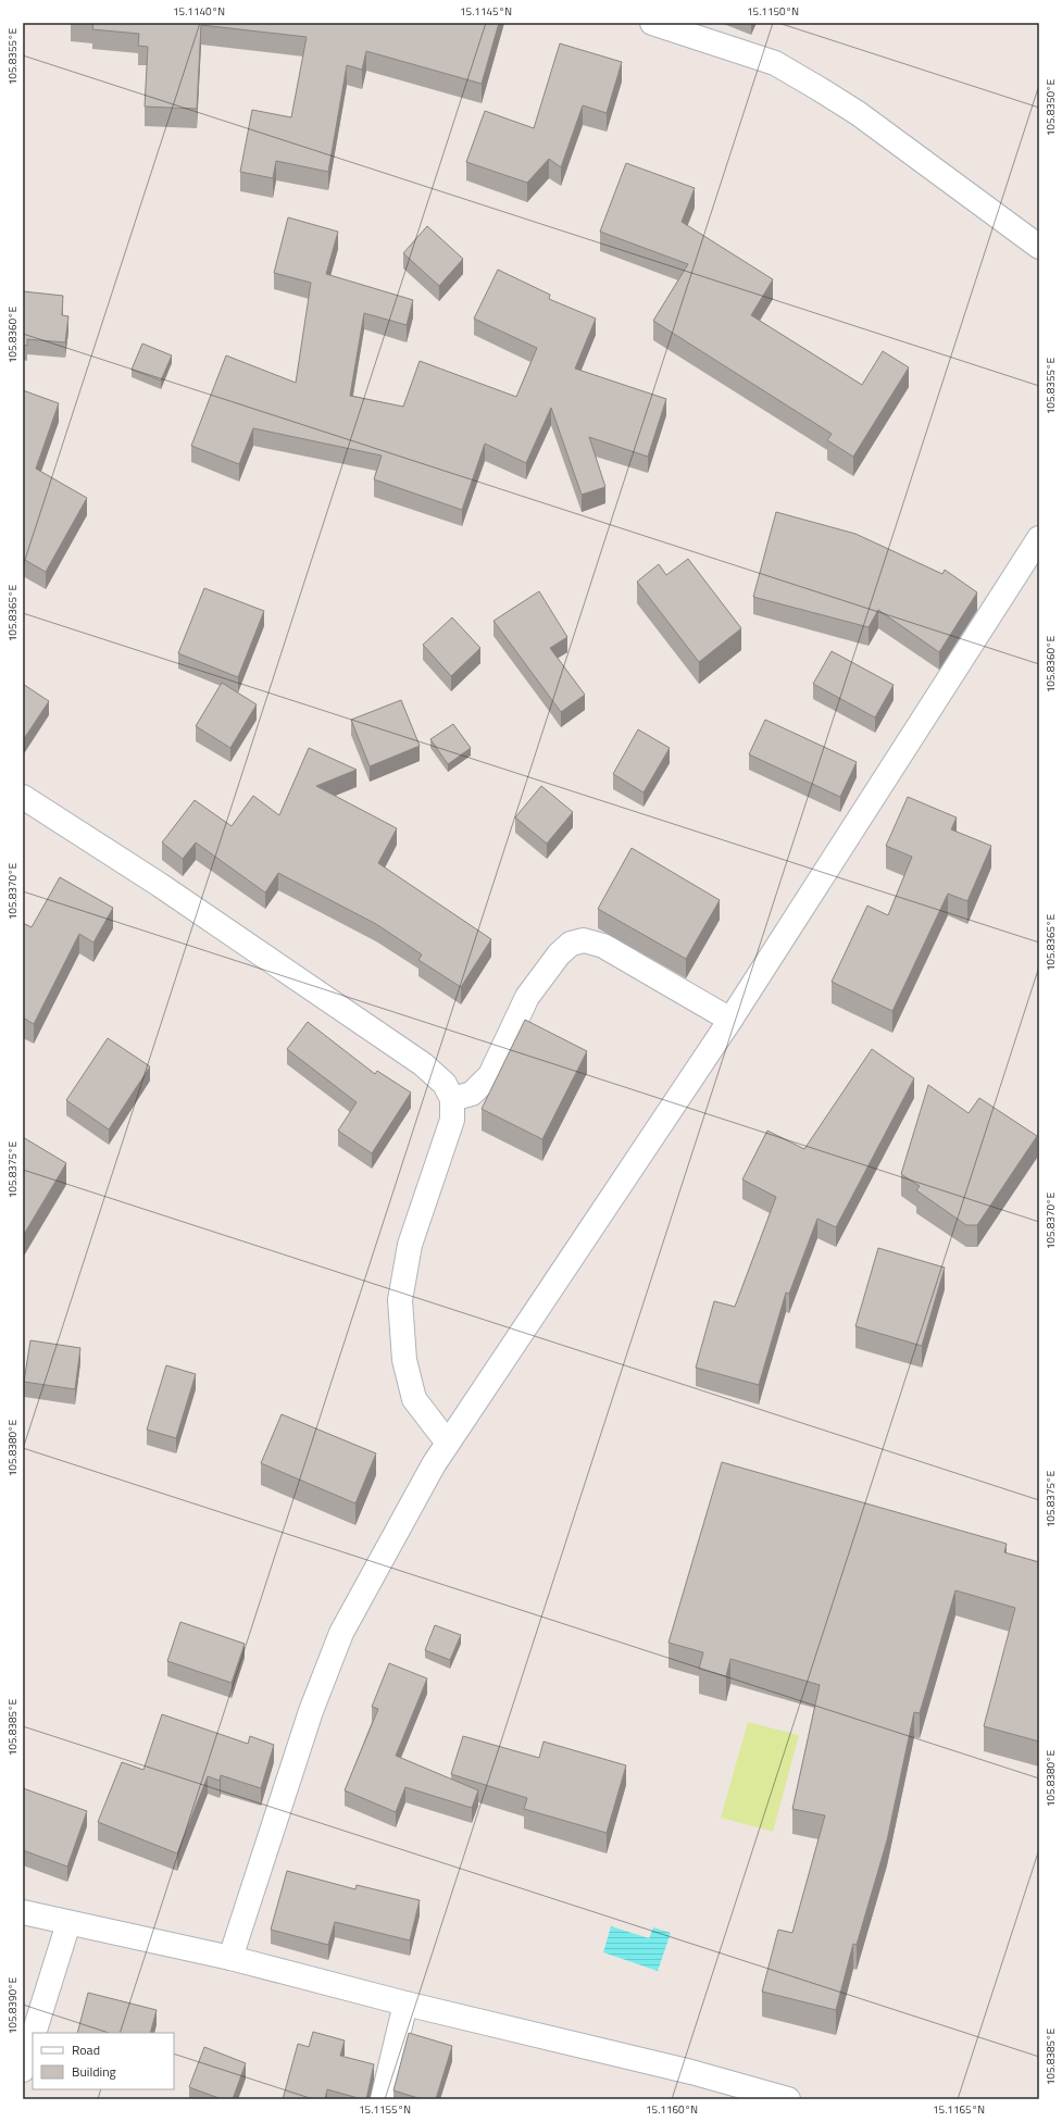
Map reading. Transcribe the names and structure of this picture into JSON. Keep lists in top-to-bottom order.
{
  "legend": ["Road", "Building"],
  "coordinates": [
    "15.1140°N",
    "15.1145°N",
    "15.1150°N",
    "105.8355°E",
    "105.8350°E",
    "105.8360°E",
    "105.8365°E",
    "105.8370°E",
    "105.8375°E",
    "105.8380°E",
    "105.8385°E",
    "105.8390°E",
    "15.1155°N",
    "15.1160°N",
    "15.1165°N"
  ]
}
